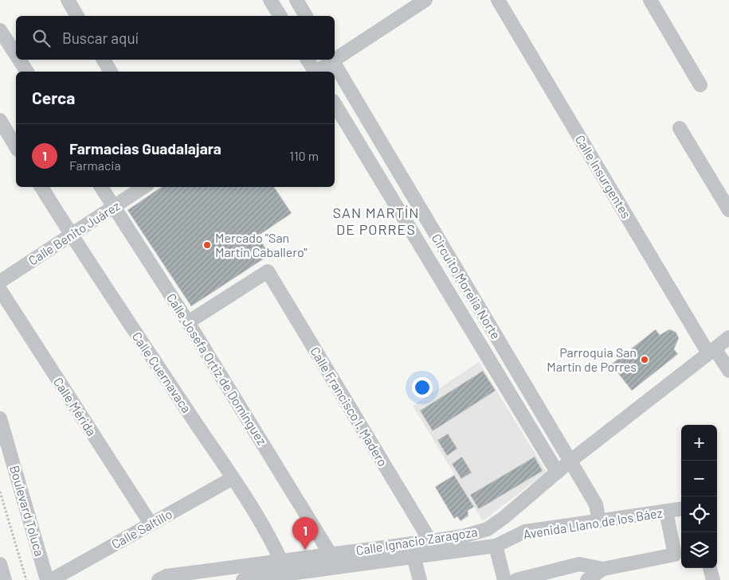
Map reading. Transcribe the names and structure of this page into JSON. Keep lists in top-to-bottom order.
{
  "streets": {
    "street": [
      "Calle Insurgentes",
      "Calle Benito Juárez",
      "Circuito Morelia Norte",
      "Calle Josefa Ortiz de Domínguez",
      "Calle Cuernavaca",
      "Calle Mérida",
      "Calle Francisco I. Madero",
      "Boulevard Toluca",
      "Avenida Llano de los Báez",
      "Calle Saltillo",
      "Calle Ignacio Zaragoza"
    ]
  },
  "crossings": [
    ["Calle Insurgentes", "Calle Ignacio Zaragoza"],
    ["Calle Benito Juárez", "Calle Josefa Ortiz de Domínguez"],
    ["Calle Benito Juárez", "Calle Cuernavaca"],
    ["Circuito Morelia Norte", "Avenida Llano de los Báez"],
    ["Circuito Morelia Norte", "Calle Ignacio Zaragoza"],
    ["Calle Josefa Ortiz de Domínguez", "Calle Francisco I. Madero"],
    ["Calle Josefa Ortiz de Domínguez", "Calle Ignacio Zaragoza"],
    ["Calle Cuernavaca", "Calle Saltillo"],
    ["Calle Cuernavaca", "Calle Ignacio Zaragoza"],
    ["Calle Mérida", "Calle Saltillo"],
    ["Calle Francisco I. Madero", "Calle Ignacio Zaragoza"]
  ],
  "districts": ["SAN MARTÍN DE PORRES"],
  "places": ["Mercado \"San Martín Caballero\"", "Parroquia San Martín de Porres"],
  "page": {
    "search": "Buscar aquí",
    "heading": "Cerca",
    "list": [
      {
        "mark": "1",
        "name": "Farmacias Guadalajara",
        "note": "Farmacia",
        "value": "110 m"
      }
    ],
    "map_buttons": ["+", "−"],
    "pins": "1"
  }
}
